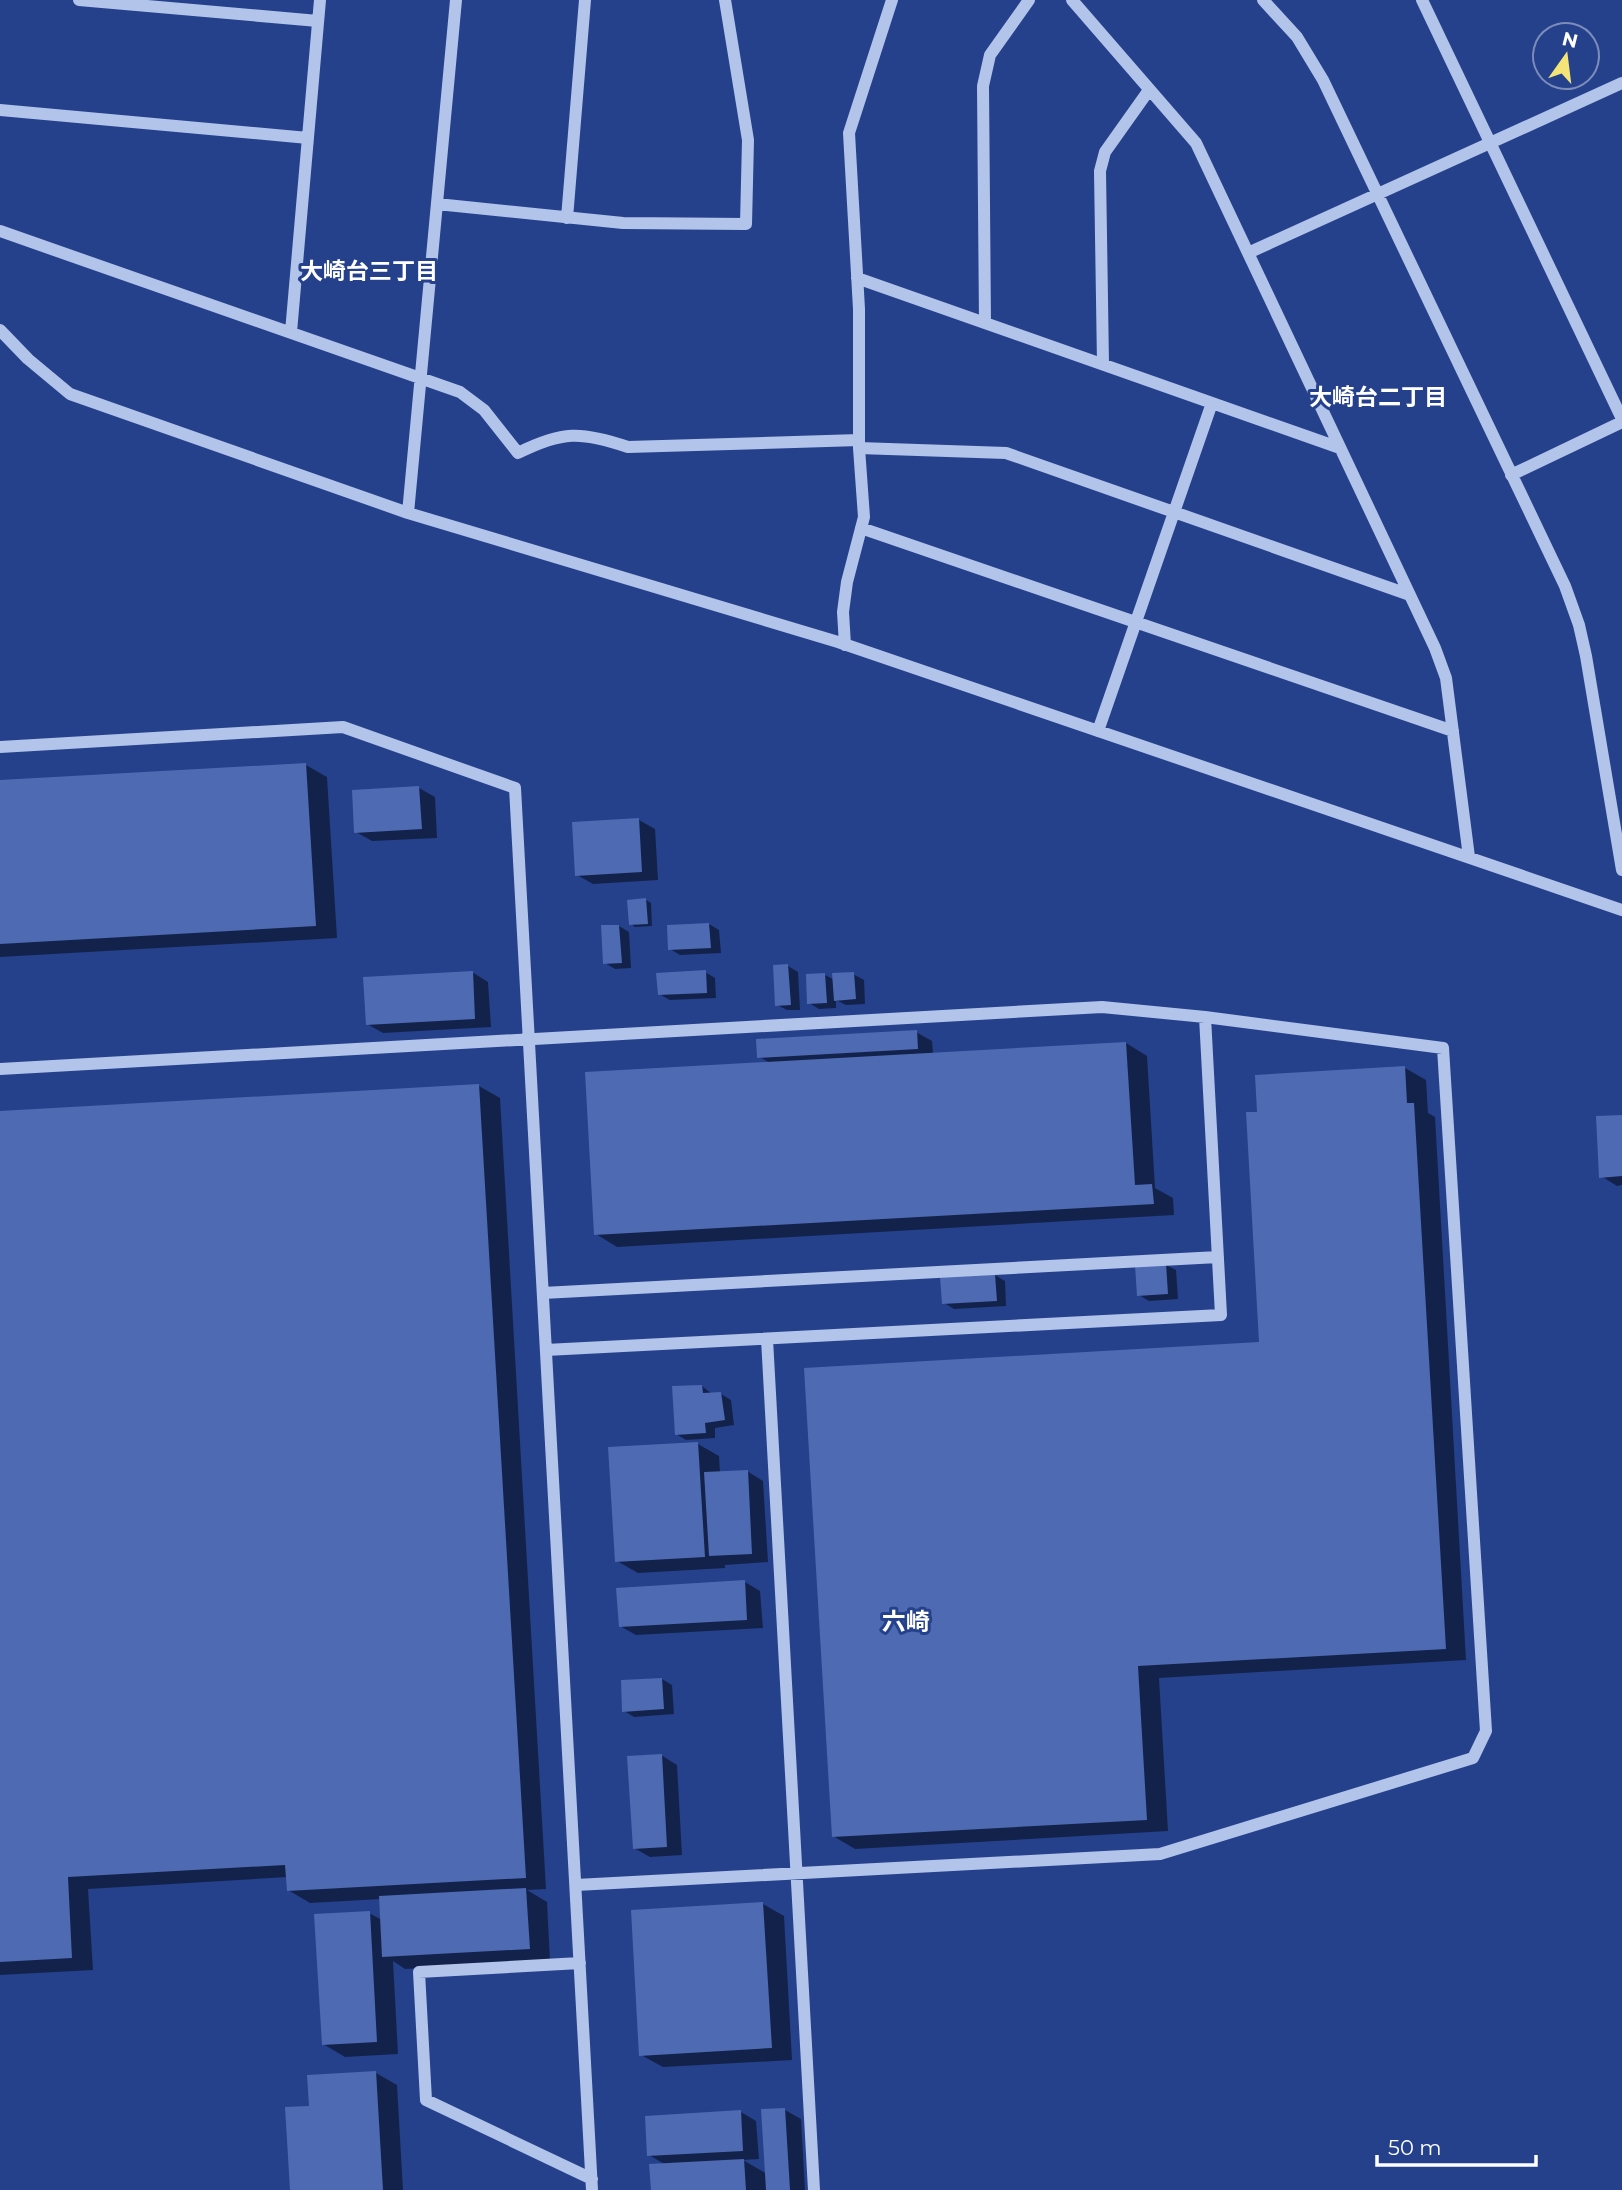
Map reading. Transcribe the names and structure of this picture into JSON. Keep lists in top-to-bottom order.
{
  "districts": ["大崎台三丁目", "大崎台二丁目", "六崎"],
  "scale_bar": "50 m",
  "north": "top"
}
